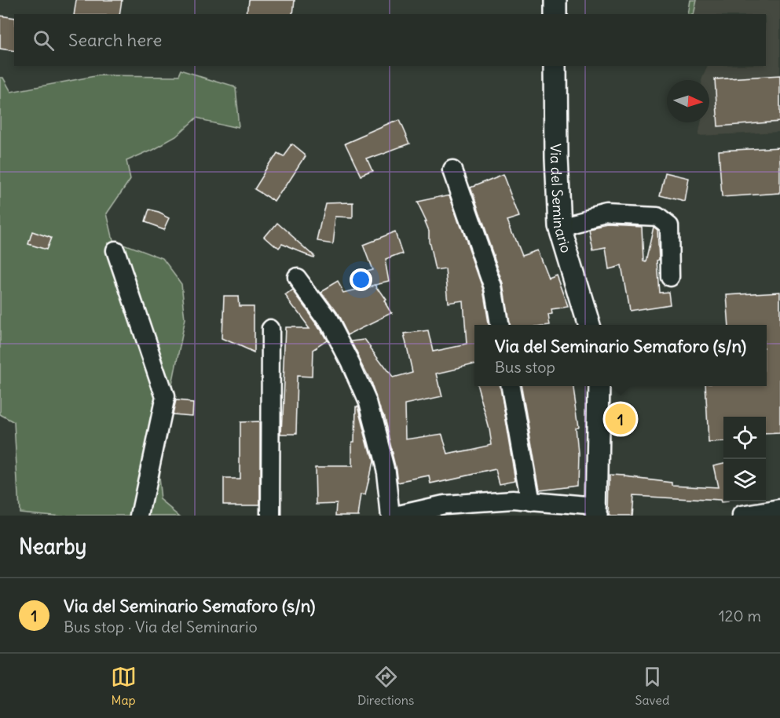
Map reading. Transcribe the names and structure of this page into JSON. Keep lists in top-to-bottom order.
{
  "streets": {
    "main road": ["Via del Seminario"]
  },
  "north": "right",
  "page": {
    "search": "Search here",
    "popup": ["Via del Seminario Semaforo (s/n)", "Bus stop"],
    "pins": "1",
    "heading": "Nearby",
    "list": [
      {
        "mark": "1",
        "name": "Via del Seminario Semaforo (s/n)",
        "note": "Bus stop · Via del Seminario",
        "value": "120 m"
      }
    ],
    "nav": ["Map", "Directions", "Saved"]
  }
}
